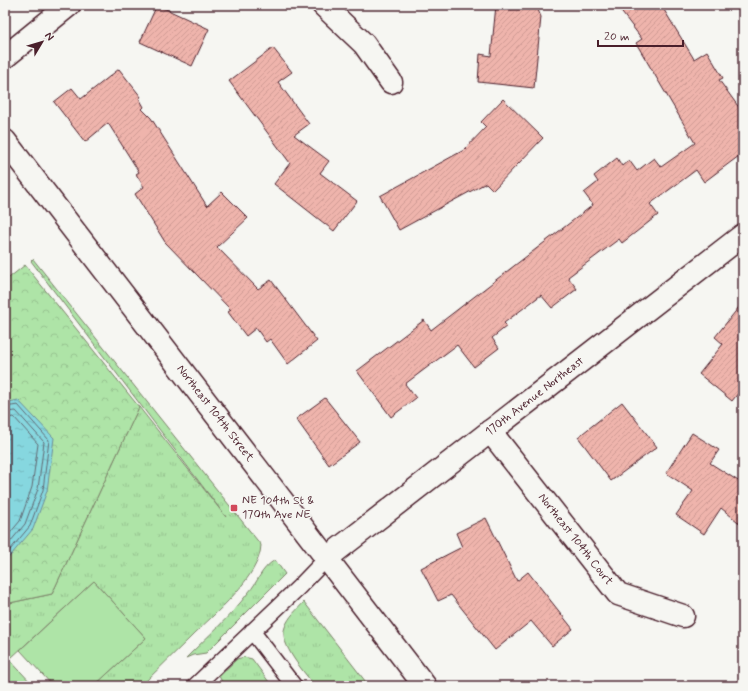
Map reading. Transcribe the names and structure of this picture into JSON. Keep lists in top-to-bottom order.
{
  "streets": {
    "street": ["170th Avenue Northeast", "Northeast 104th Street", "Northeast 104th Court"]
  },
  "crossings": [
    ["170th Avenue Northeast", "Northeast 104th Street"],
    ["170th Avenue Northeast", "Northeast 104th Court"]
  ],
  "places": {
    "transit": ["NE 104th St & 170th Ave NE"]
  },
  "scale_bar": "20 m",
  "north": "top right"
}
